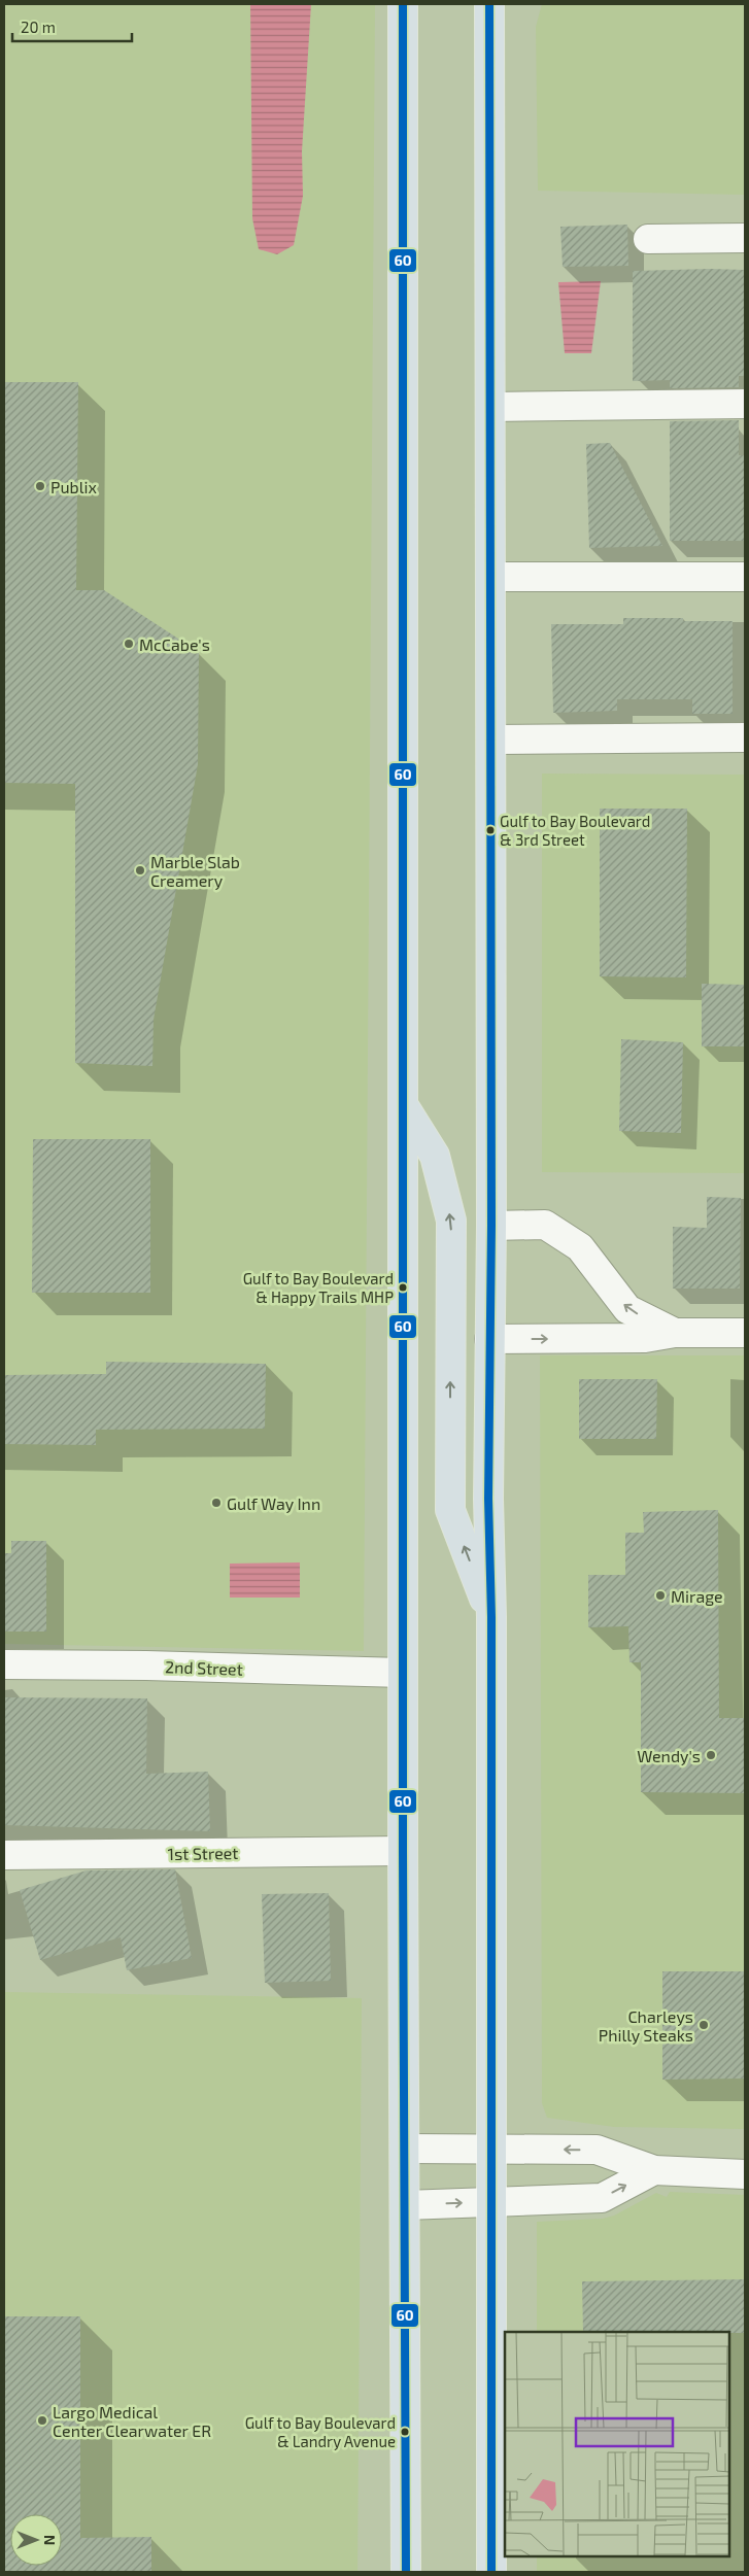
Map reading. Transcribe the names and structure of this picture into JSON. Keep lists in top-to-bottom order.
{
  "streets": {
    "street": ["2nd Street", "1st Street"]
  },
  "places": [
    "Publix",
    "McCabe's",
    "Gulf to Bay Boulevard & 3rd Street",
    "Marble Slab Creamery",
    "Gulf to Bay Boulevard & Happy Trails MHP",
    "Gulf Way Inn",
    "Mirage",
    "Wendy's",
    "Charleys Philly Steaks",
    "Largo Medical Center Clearwater ER",
    "Gulf to Bay Boulevard & Landry Avenue"
  ],
  "lines": ["transit line 60"],
  "scale_bar": "20 m",
  "north": "right"
}
